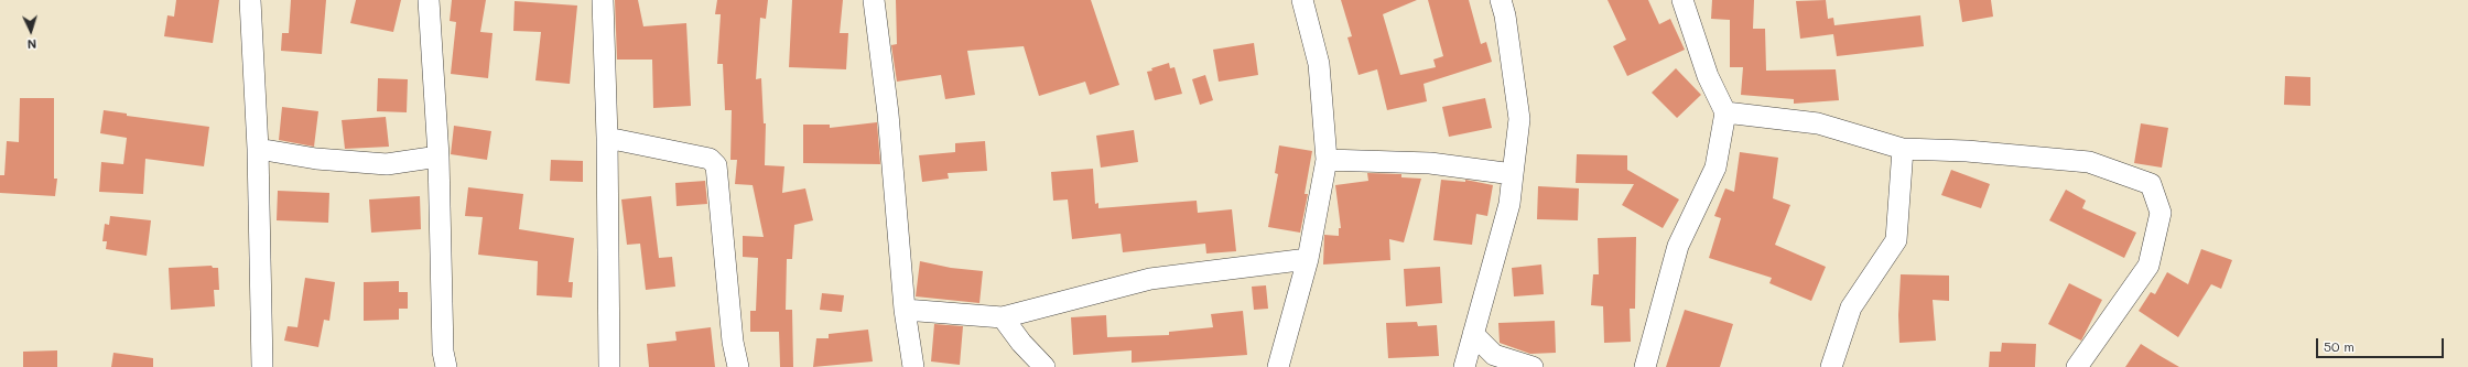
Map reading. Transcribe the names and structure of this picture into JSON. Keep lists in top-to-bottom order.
{
  "scale_bar": "50 m",
  "north": "bottom"
}
